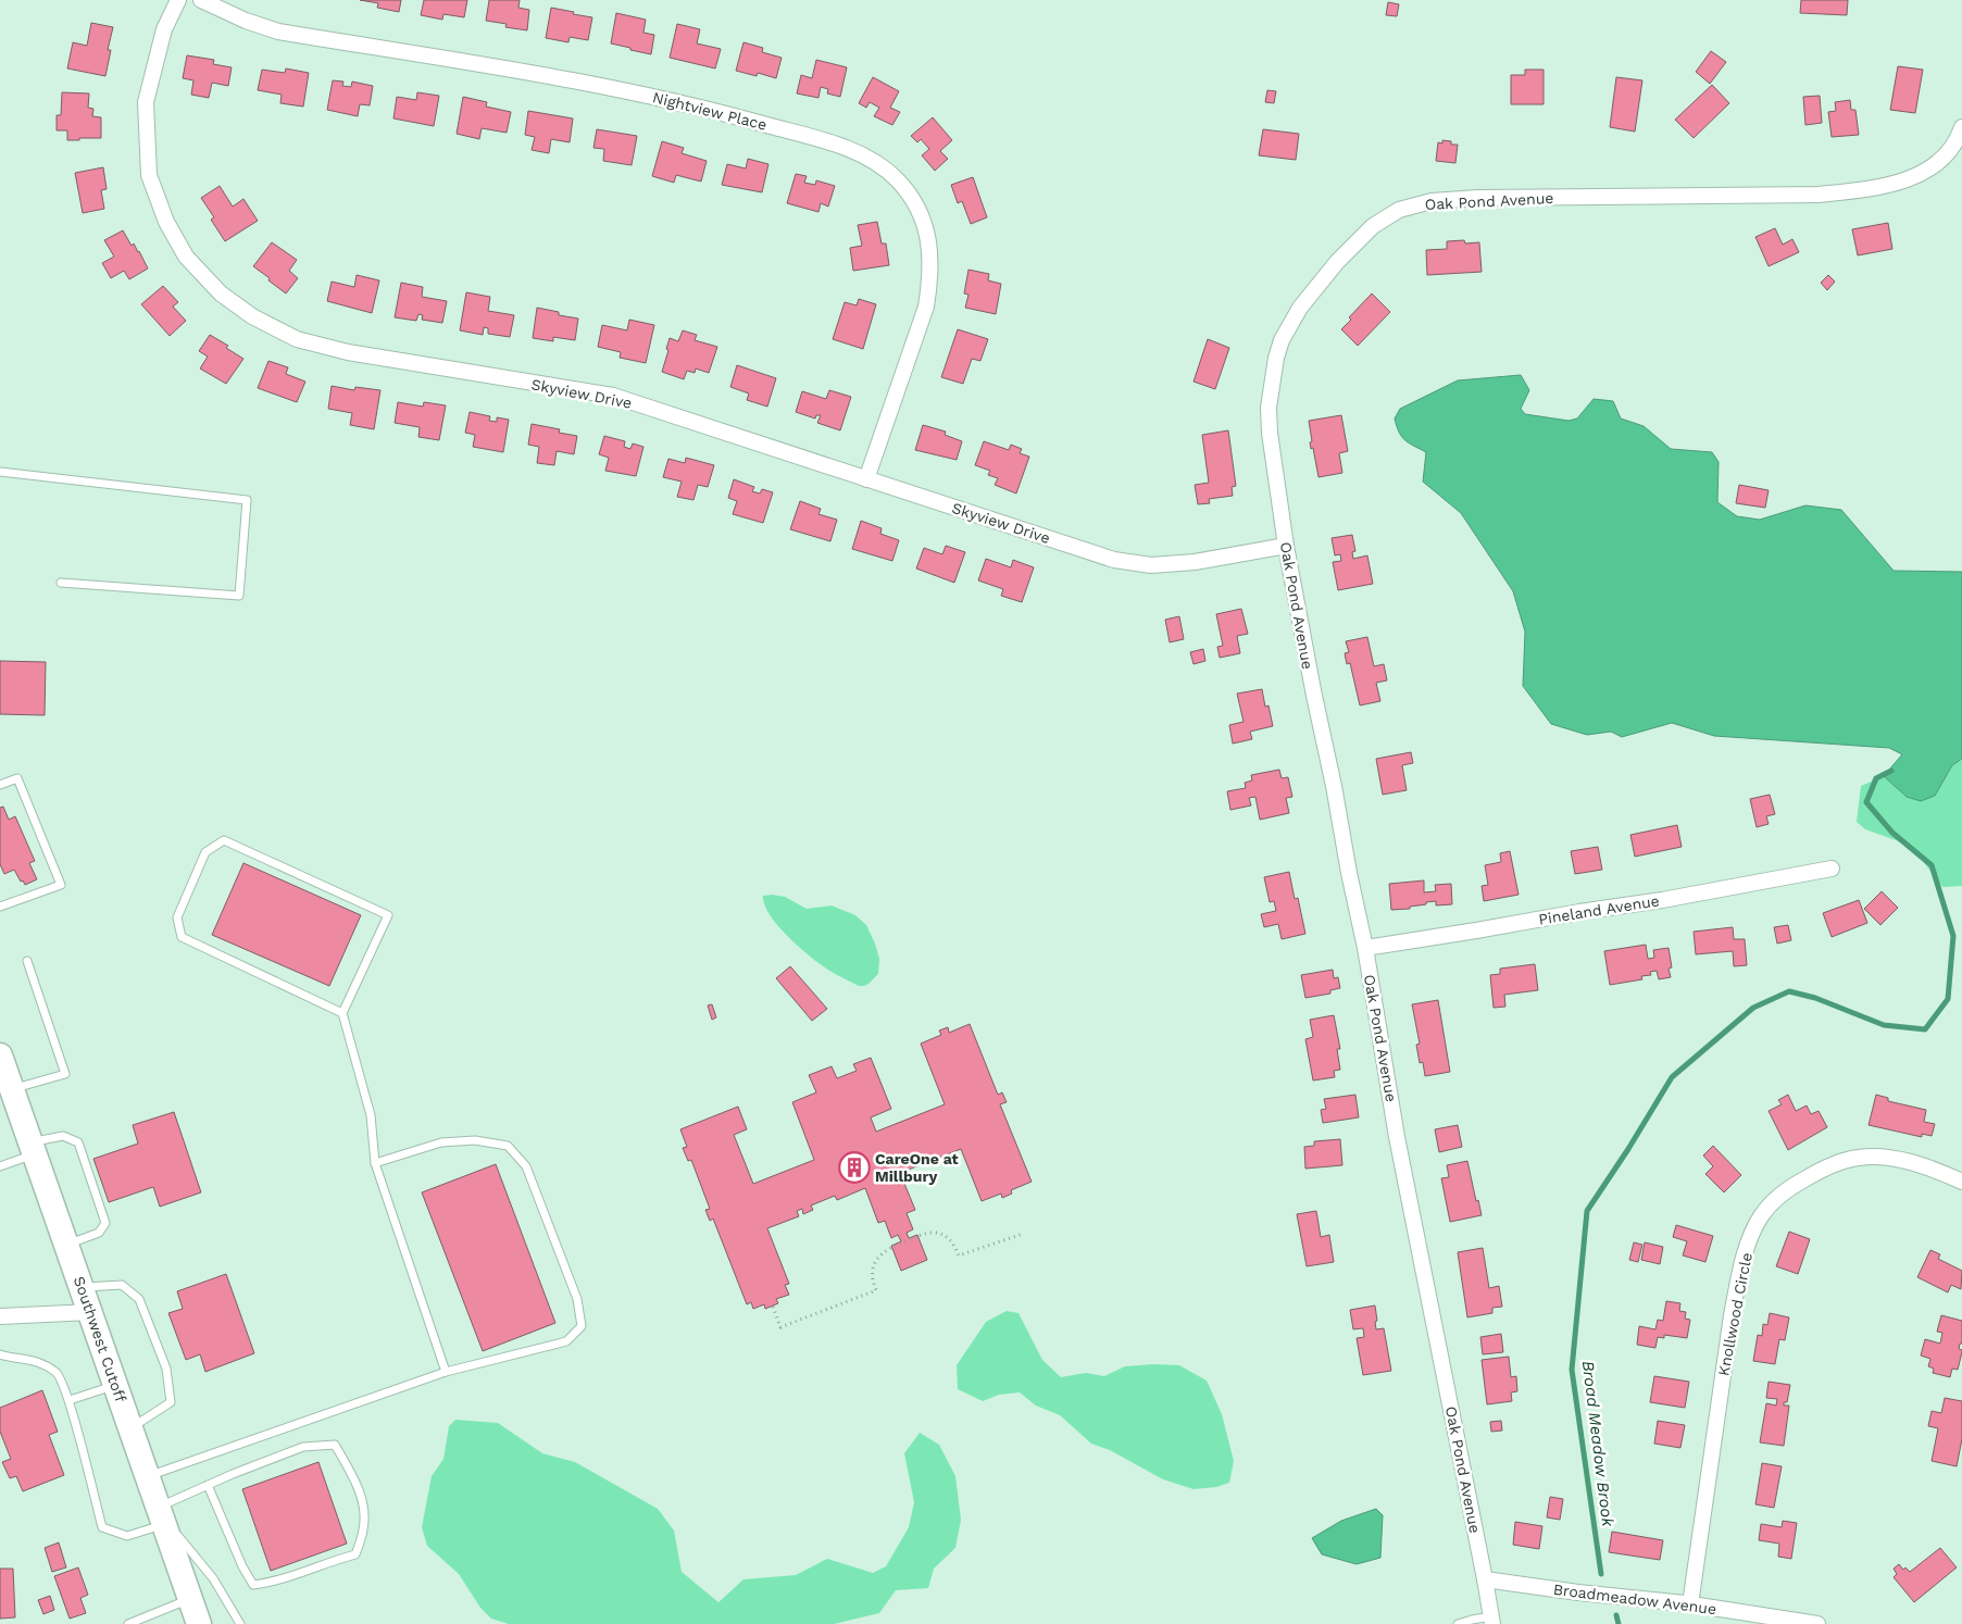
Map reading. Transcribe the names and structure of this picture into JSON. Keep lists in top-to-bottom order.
{
  "streets": {
    "main road": ["Southwest Cutoff"],
    "street": [
      "Nightview Place",
      "Oak Pond Avenue",
      "Skyview Drive",
      "Pineland Avenue",
      "Knollwood Circle",
      "Broadmeadow Avenue"
    ]
  },
  "crossings": [
    ["Nightview Place", "Skyview Drive"],
    ["Oak Pond Avenue", "Skyview Drive"],
    ["Oak Pond Avenue", "Pineland Avenue"],
    ["Oak Pond Avenue", "Broadmeadow Avenue"],
    ["Knollwood Circle", "Broadmeadow Avenue"]
  ],
  "water": ["Broad Meadow Brook"],
  "places": {
    "building": ["CareOne at Millbury"]
  }
}
